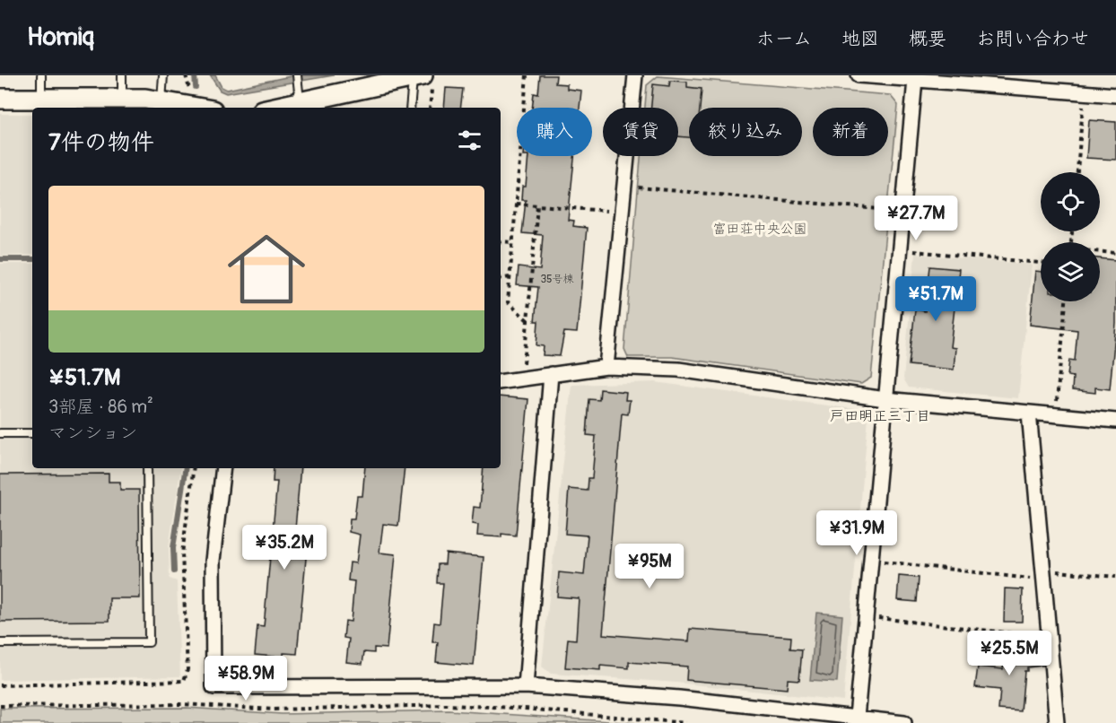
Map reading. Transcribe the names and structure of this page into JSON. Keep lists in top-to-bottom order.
{
  "districts": ["戸田明正三丁目"],
  "parks": ["富田荘中央公園"],
  "house_numbers": ["35号棟"],
  "page": {
    "header": "Homiq",
    "nav": [
      "ホーム",
      "地図",
      "概要",
      "お問い合わせ"
    ],
    "chip": [
      "購入",
      "賃貸",
      "絞り込み",
      "新着"
    ],
    "heading": "7件の物件",
    "list": [
      {
        "name": "¥51.7M",
        "note": "3部屋 · 86 m² · マンション"
      }
    ],
    "price": [
      "¥27.7M",
      "¥51.7M",
      "¥31.9M",
      "¥35.2M",
      "¥95M",
      "¥25.5M",
      "¥58.9M"
    ]
  }
}
